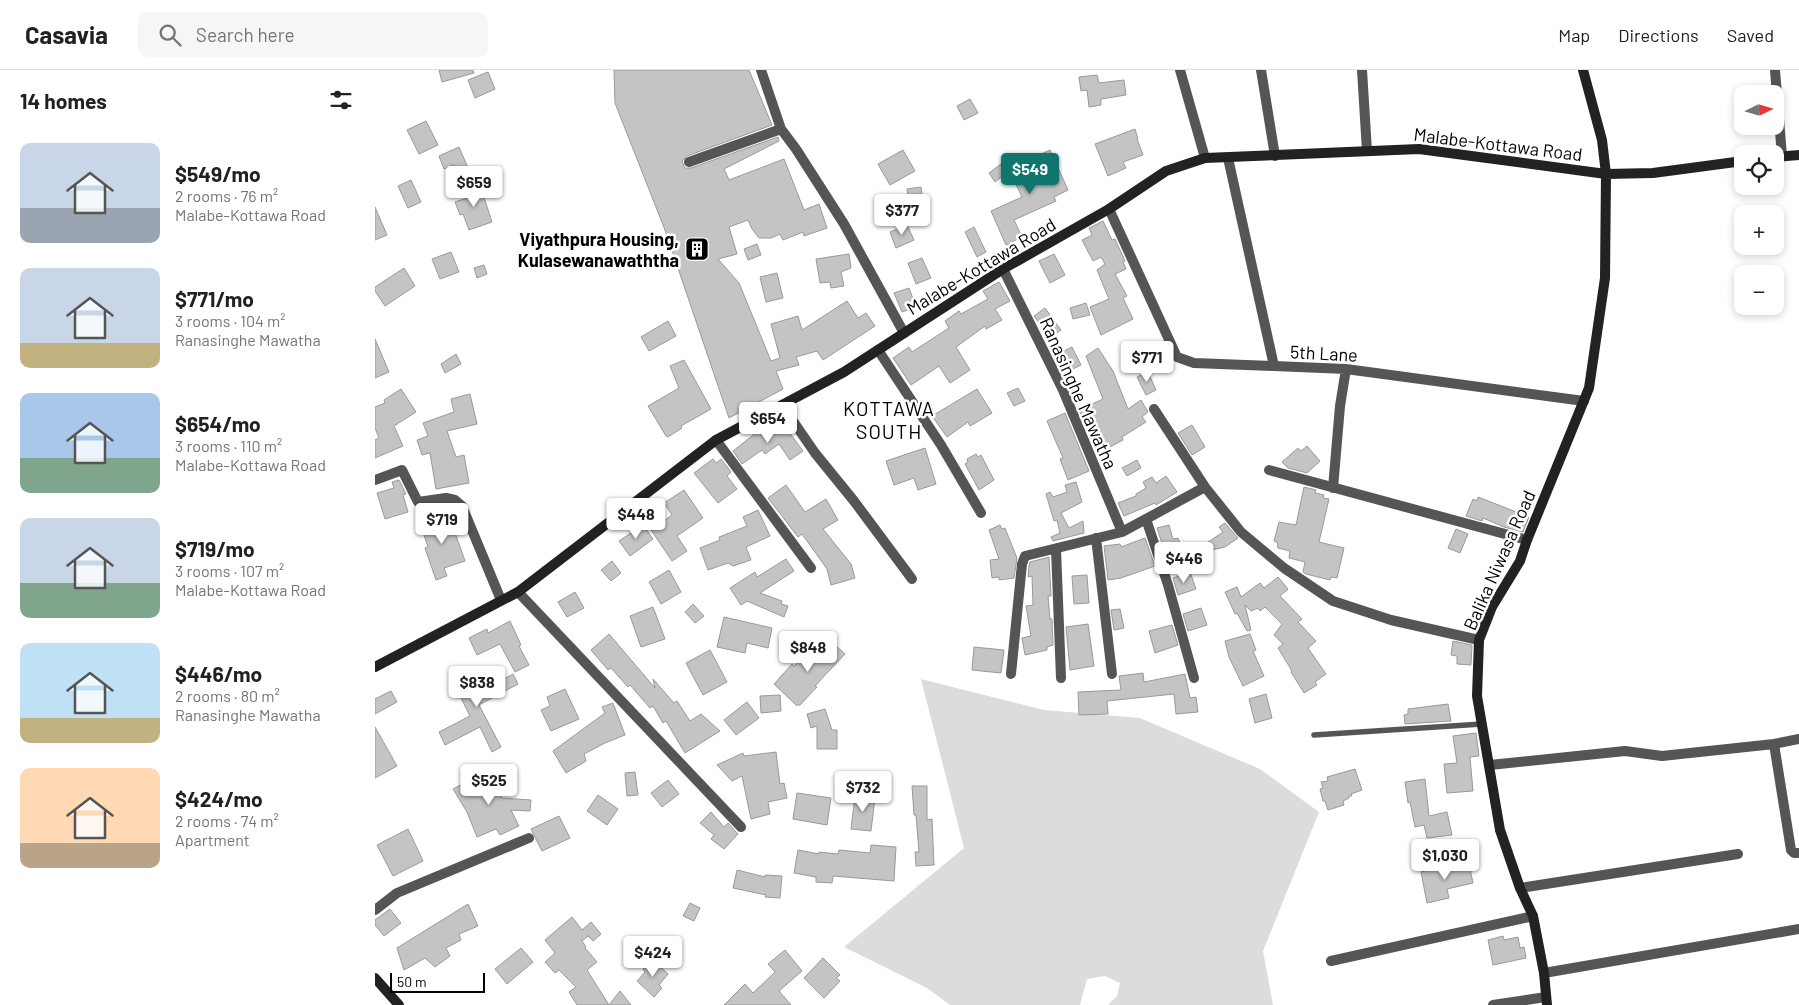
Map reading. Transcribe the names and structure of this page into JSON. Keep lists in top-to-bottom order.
{
  "streets": {
    "main road": ["Malabe-Kottawa Road", "Balika Niwasa Road"],
    "street": ["5th Lane", "Ranasinghe Mawatha"]
  },
  "crossings": [
    ["Malabe-Kottawa Road", "5th Lane"],
    ["Malabe-Kottawa Road", "Ranasinghe Mawatha"],
    ["Malabe-Kottawa Road", "Balika Niwasa Road"],
    ["5th Lane", "Balika Niwasa Road"]
  ],
  "districts": ["KOTTAWA SOUTH"],
  "places": {
    "building": ["Viyathpura Housing, Kulasewanawaththa"]
  },
  "scale_bar": "50 m",
  "north": "right",
  "page": {
    "header": "Casavia",
    "search": "Search here",
    "nav": ["Map", "Directions", "Saved"],
    "heading": "14 homes",
    "map_buttons": ["+", "−"],
    "list": [
      {
        "name": "$549/mo",
        "note": "2 rooms · 76 m² · Malabe-Kottawa Road"
      },
      {
        "name": "$771/mo",
        "note": "3 rooms · 104 m² · Ranasinghe Mawatha"
      },
      {
        "name": "$654/mo",
        "note": "3 rooms · 110 m² · Malabe-Kottawa Road"
      },
      {
        "name": "$719/mo",
        "note": "3 rooms · 107 m² · Malabe-Kottawa Road"
      },
      {
        "name": "$446/mo",
        "note": "2 rooms · 80 m² · Ranasinghe Mawatha"
      },
      {
        "name": "$424/mo",
        "note": "2 rooms · 74 m² · Apartment"
      }
    ],
    "price": [
      "$549",
      "$659",
      "$377",
      "$771",
      "$654",
      "$448",
      "$719",
      "$446",
      "$848",
      "$838",
      "$525",
      "$732",
      "$1,030",
      "$424"
    ],
    "scale": "50 m"
  }
}
